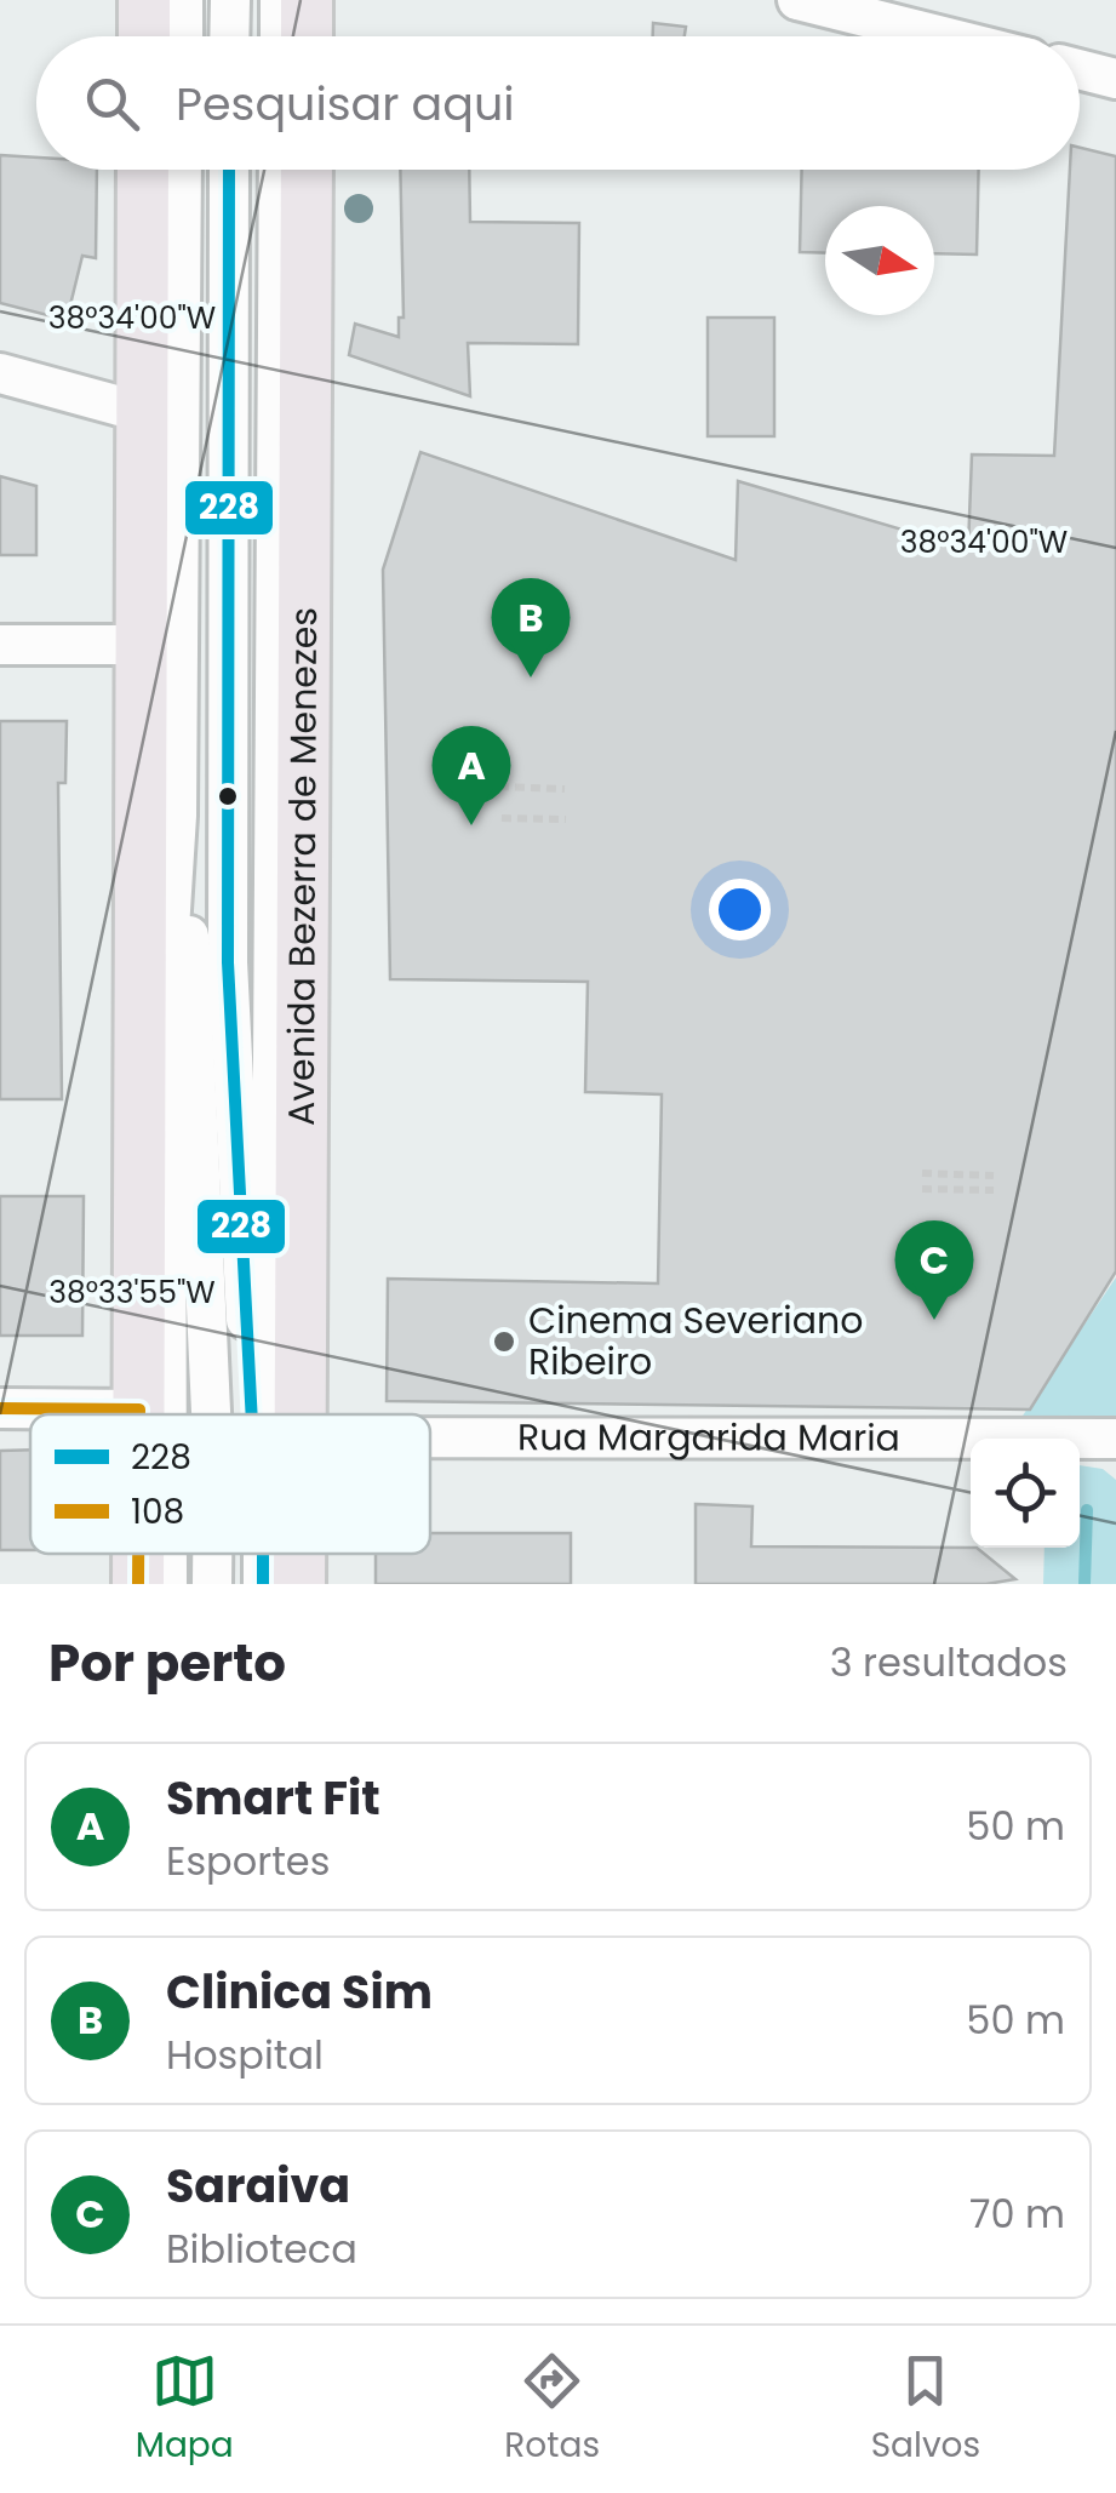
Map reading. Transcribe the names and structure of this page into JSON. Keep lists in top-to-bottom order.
{
  "streets": {
    "main road": ["Avenida Bezerra de Menezes"],
    "street": ["Rua Margarida Maria"]
  },
  "places": ["Cinema Severiano Ribeiro"],
  "lines": ["transit line 228", "transit line 108"],
  "legend": ["228", "108"],
  "north": "right",
  "page": {
    "search": "Pesquisar aqui",
    "pins": ["B", "A", "C"],
    "heading": ["Por perto", "3 resultados"],
    "list": [
      {
        "mark": "A",
        "name": "Smart Fit",
        "note": "Esportes",
        "value": "50 m"
      },
      {
        "mark": "B",
        "name": "Clinica Sim",
        "note": "Hospital",
        "value": "50 m"
      },
      {
        "mark": "C",
        "name": "Saraiva",
        "note": "Biblioteca",
        "value": "70 m"
      }
    ],
    "nav": ["Mapa", "Rotas", "Salvos"]
  },
  "coordinates": ["38°34'00\"W", "38°33'55\"W"]
}
